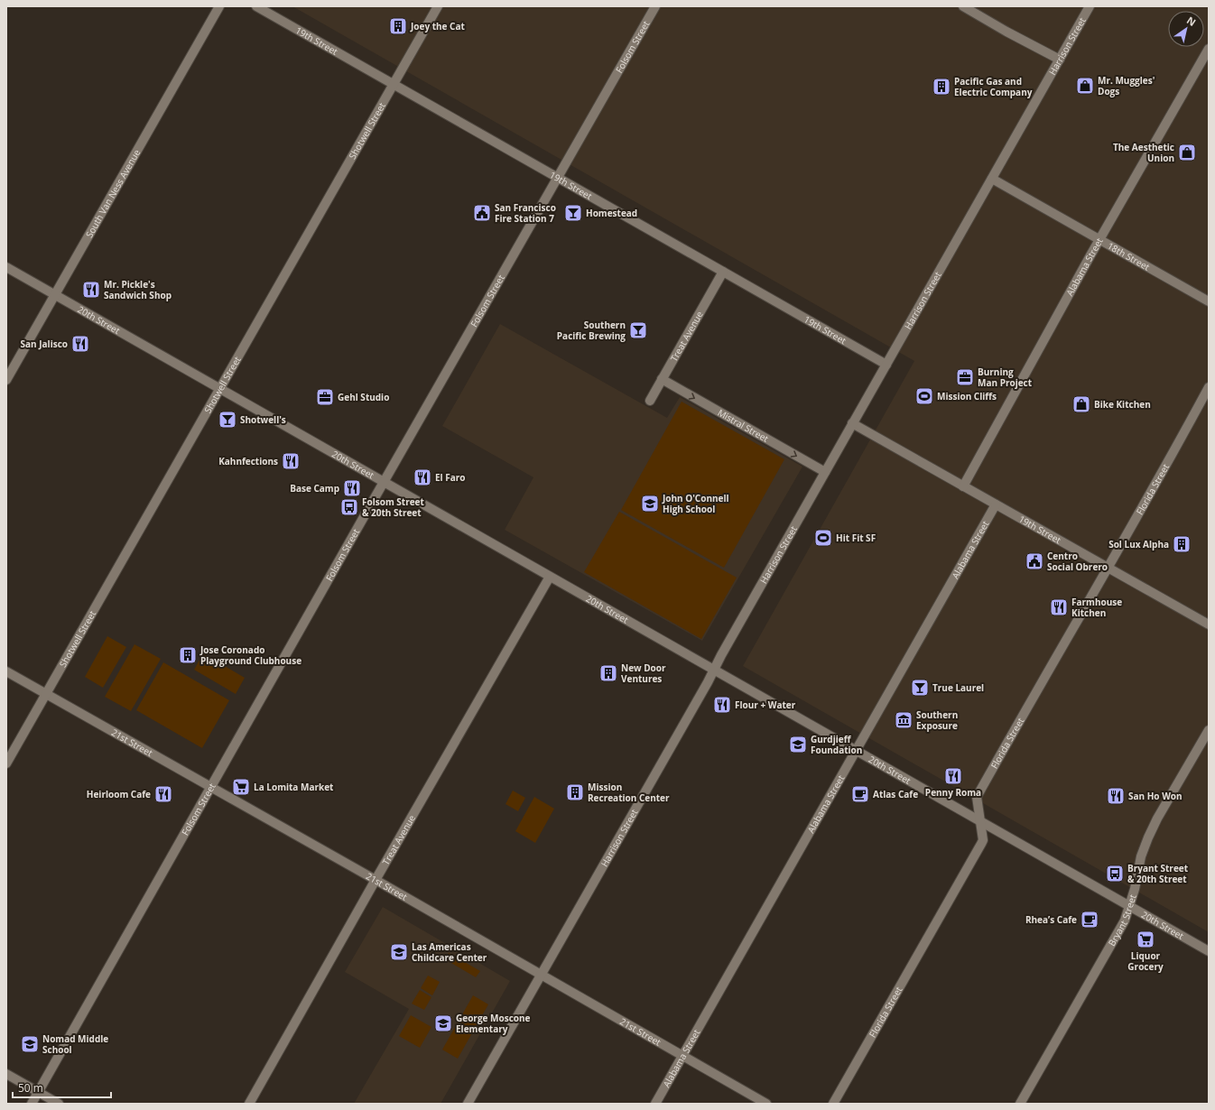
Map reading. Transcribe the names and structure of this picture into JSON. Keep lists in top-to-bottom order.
{
  "streets": {
    "street": [
      "19th Street",
      "Harrison Street",
      "Folsom Street",
      "Shotwell Street",
      "South Van Ness Avenue",
      "18th Street",
      "Alabama Street",
      "20th Street",
      "Treat Avenue",
      "Mistral Street",
      "Florida Street",
      "21st Street",
      "Bryant Street"
    ]
  },
  "crossings": [
    ["19th Street", "Harrison Street"],
    ["19th Street", "Folsom Street"],
    ["19th Street", "Shotwell Street"],
    ["19th Street", "Alabama Street"],
    ["19th Street", "Treat Avenue"],
    ["19th Street", "Florida Street"],
    ["Harrison Street", "18th Street"],
    ["Harrison Street", "20th Street"],
    ["Harrison Street", "Mistral Street"],
    ["Harrison Street", "21st Street"],
    ["Folsom Street", "20th Street"],
    ["Folsom Street", "21st Street"],
    ["Shotwell Street", "20th Street"],
    ["Shotwell Street", "21st Street"],
    ["South Van Ness Avenue", "20th Street"],
    ["18th Street", "Alabama Street"],
    ["Alabama Street", "20th Street"],
    ["Alabama Street", "21st Street"],
    ["20th Street", "Treat Avenue"],
    ["20th Street", "Florida Street"],
    ["20th Street", "Bryant Street"],
    ["Treat Avenue", "Mistral Street"],
    ["Treat Avenue", "21st Street"]
  ],
  "one_way": ["Mistral Street"],
  "places": {
    "building": [
      "Joey the Cat",
      "Pacific Gas and Electric Company",
      "Sol Lux Alpha",
      "Jose Coronado Playground Clubhouse",
      "New Door Ventures",
      "Mission Recreation Center"
    ],
    "shop": ["Mr. Muggles' Dogs", "The Aesthetic Union", "Bike Kitchen"],
    "public building": ["San Francisco Fire Station 7", "Centro Social Obrero"],
    "bar": [
      "Homestead",
      "Southern Pacific Brewing",
      "Shotwell's",
      "True Laurel"
    ],
    "restaurant": [
      "Mr. Pickle's Sandwich Shop",
      "San Jalisco",
      "Kahnfections",
      "El Faro",
      "Base Camp",
      "Farmhouse Kitchen",
      "Flour + Water",
      "Penny Roma",
      "Heirloom Cafe",
      "San Ho Won"
    ],
    "office": ["Burning Man Project", "Gehl Studio"],
    "sports": ["Mission Cliffs", "Hit Fit SF"],
    "school or university": [
      "John O'Connell High School",
      "Gurdjieff Foundation",
      "Las Americas Childcare Center",
      "George Moscone Elementary",
      "Nomad Middle School"
    ],
    "bus stop": ["Folsom Street & 20th Street", "Bryant Street & 20th Street"],
    "museum": ["Southern Exposure"],
    "supermarket": ["La Lomita Market", "Liquor Grocery"],
    "cafe": ["Atlas Cafe", "Rhea’s Cafe"]
  },
  "scale_bar": "50 m",
  "north": "top right"
}
